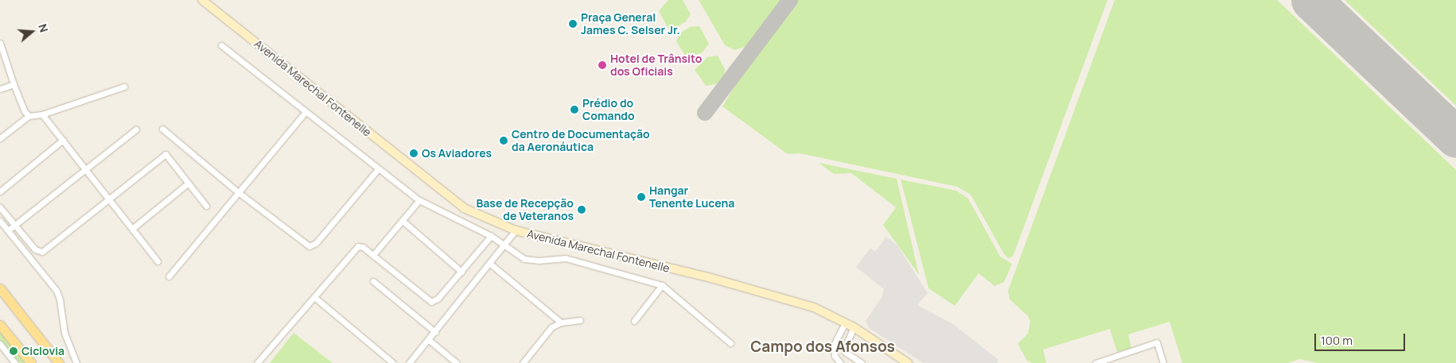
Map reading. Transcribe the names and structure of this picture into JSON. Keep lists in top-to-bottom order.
{
  "streets": {
    "main road": ["Avenida Marechal Fontenelle"]
  },
  "districts": ["Campo dos Afonsos"],
  "places": [
    "Praça General James C. Selser Jr.",
    "Hotel de Trânsito dos Oficiais",
    "Prédio do Comando",
    "Centro de Documentação da Aeronáutica",
    "Os Aviadores",
    "Hangar Tenente Lucena",
    "Base de Recepção de Veteranos",
    "Ciclovia"
  ],
  "scale_bar": "100 m",
  "north": "right"
}
